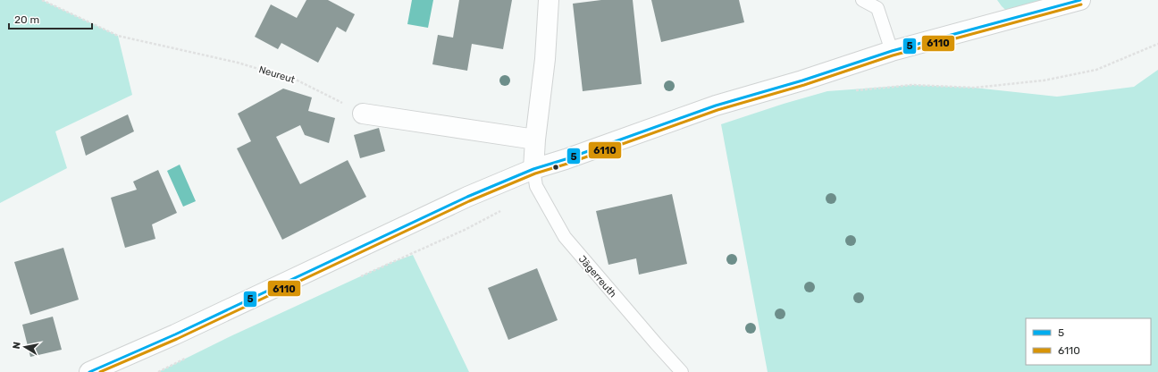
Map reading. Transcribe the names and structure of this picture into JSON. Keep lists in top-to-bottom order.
{
  "streets": {
    "lane": ["Jägerreuth"],
    "path": ["Neureut"]
  },
  "lines": ["transit line 5", "transit line 6110"],
  "legend": ["5", "6110"],
  "scale_bar": "20 m",
  "north": "left"
}
